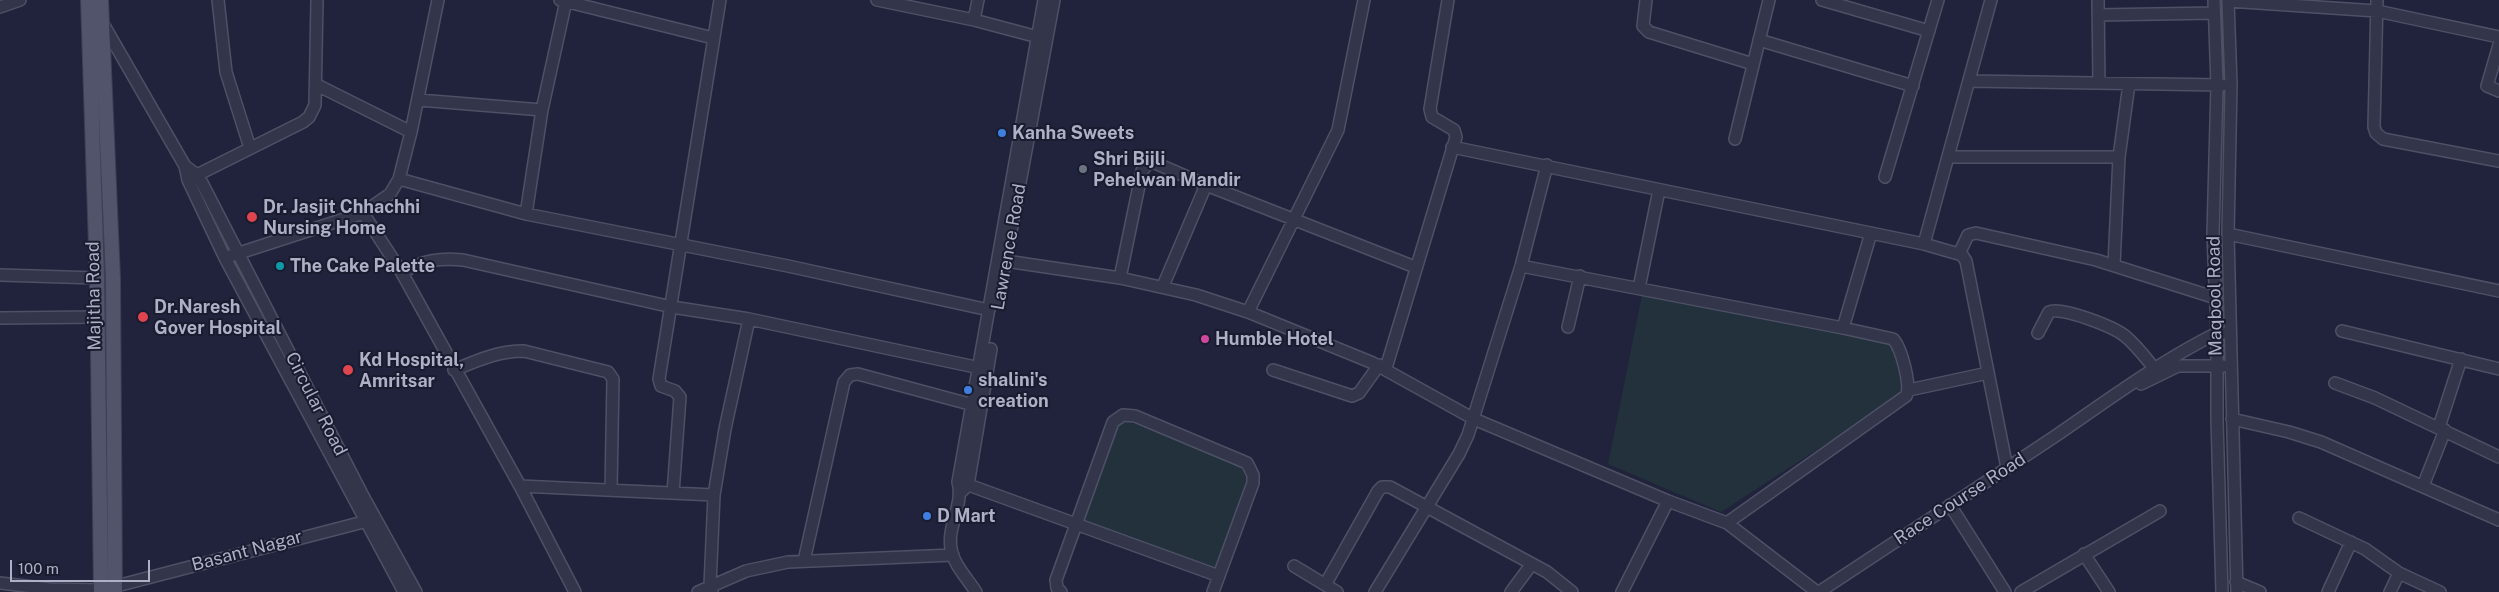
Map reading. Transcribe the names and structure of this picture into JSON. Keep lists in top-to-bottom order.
{
  "streets": {
    "main road": ["Majitha Road"],
    "street": [
      "Lawrence Road",
      "Maqbool Road",
      "Circular Road",
      "Race Course Road",
      "Basant Nagar"
    ]
  },
  "crossings": [
    ["Majitha Road", "Circular Road"],
    ["Majitha Road", "Basant Nagar"],
    ["Maqbool Road", "Race Course Road"],
    ["Circular Road", "Basant Nagar"]
  ],
  "places": [
    "Kanha Sweets",
    "Shri Bijli Pehelwan Mandir",
    "Dr. Jasjit Chhachhi Nursing Home",
    "The Cake Palette",
    "Dr.Naresh Gover Hospital",
    "Humble Hotel",
    "Kd Hospital, Amritsar",
    "shalini's creation",
    "D Mart"
  ],
  "scale_bar": "100 m"
}
